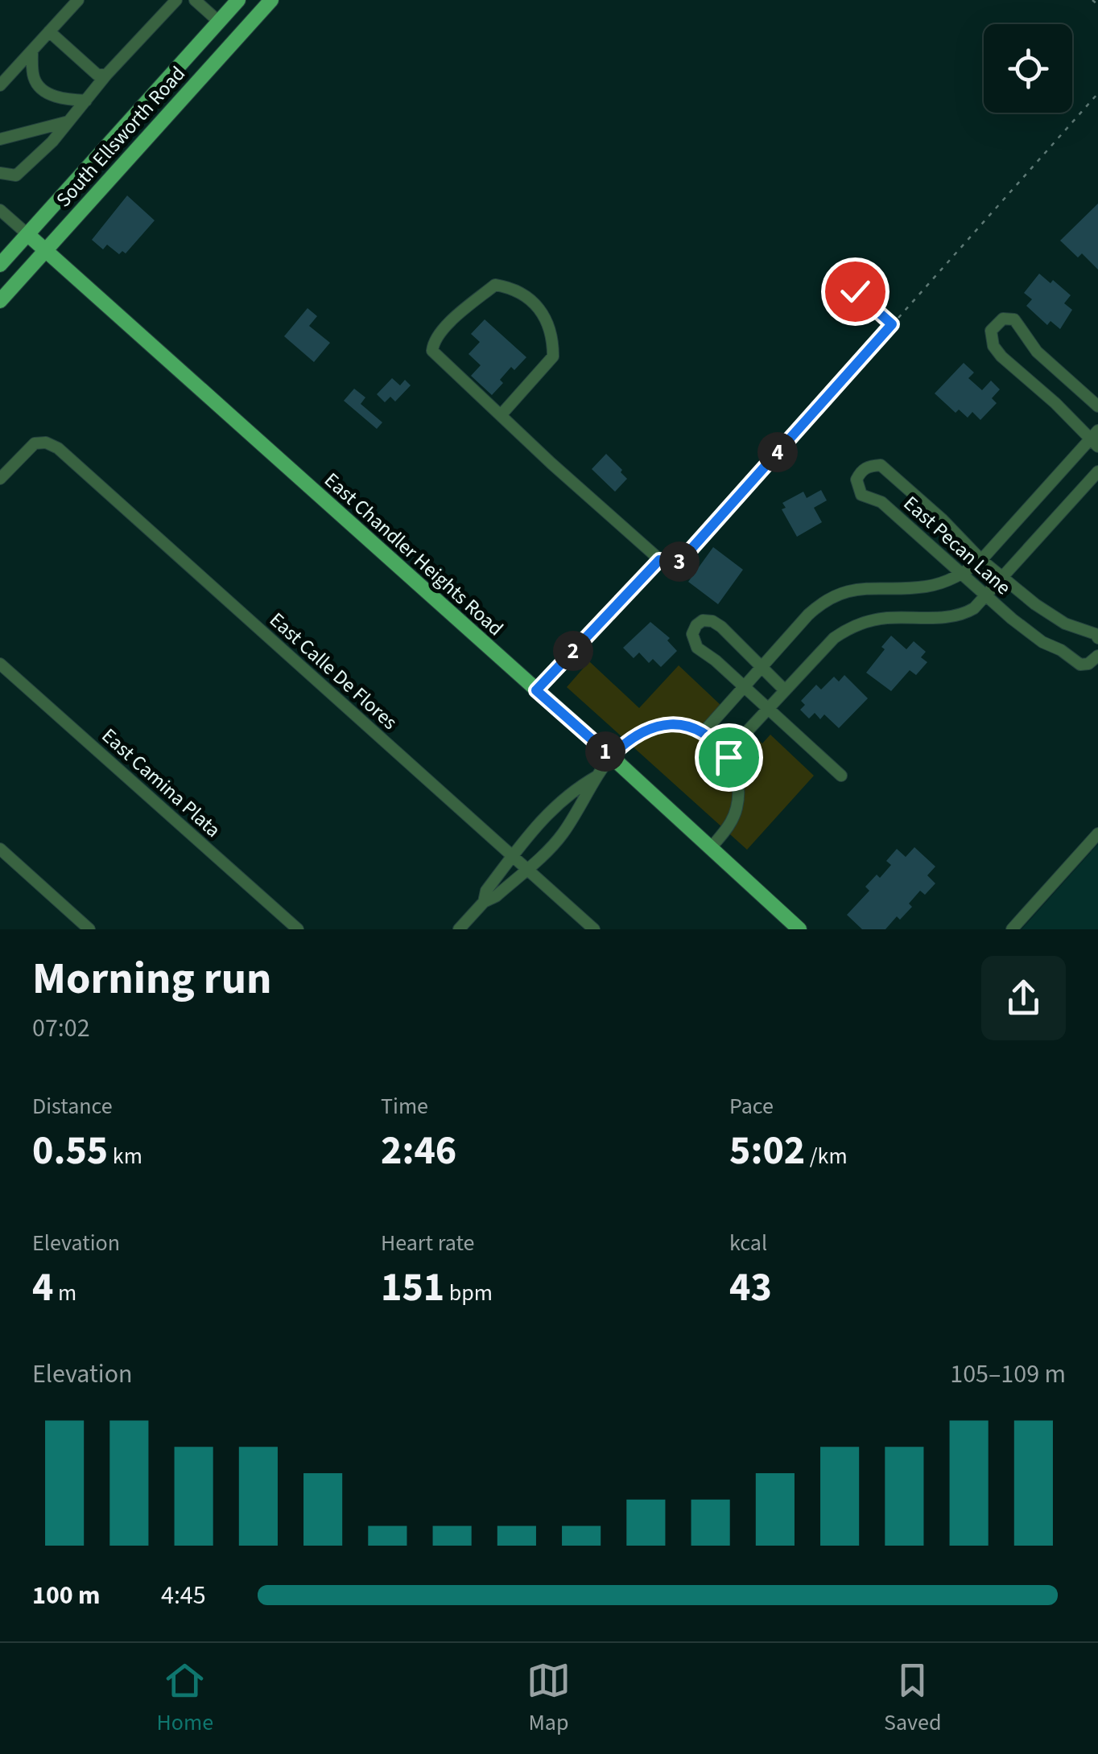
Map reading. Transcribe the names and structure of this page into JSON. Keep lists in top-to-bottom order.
{
  "streets": {
    "main road": ["South Ellsworth Road", "East Chandler Heights Road"],
    "street": ["East Pecan Lane", "East Calle De Flores", "East Camina Plata"]
  },
  "crossings": [
    ["South Ellsworth Road", "East Chandler Heights Road"]
  ],
  "page": {
    "pins": [
      "4",
      "3",
      "2",
      "1"
    ],
    "heading": ["Morning run", "07:02"],
    "stats": [
      ["Distance", "0.55 km"],
      ["Time", "2:46"],
      ["Pace", "5:02 /km"],
      ["Elevation", "4 m"],
      ["Heart rate", "151 bpm"],
      ["kcal", "43"]
    ],
    "chart": ["Elevation", "105–109 m"],
    "list": [
      {
        "name": "100 m",
        "note": "4:45"
      }
    ],
    "tabs": ["Home", "Map", "Saved"]
  }
}
